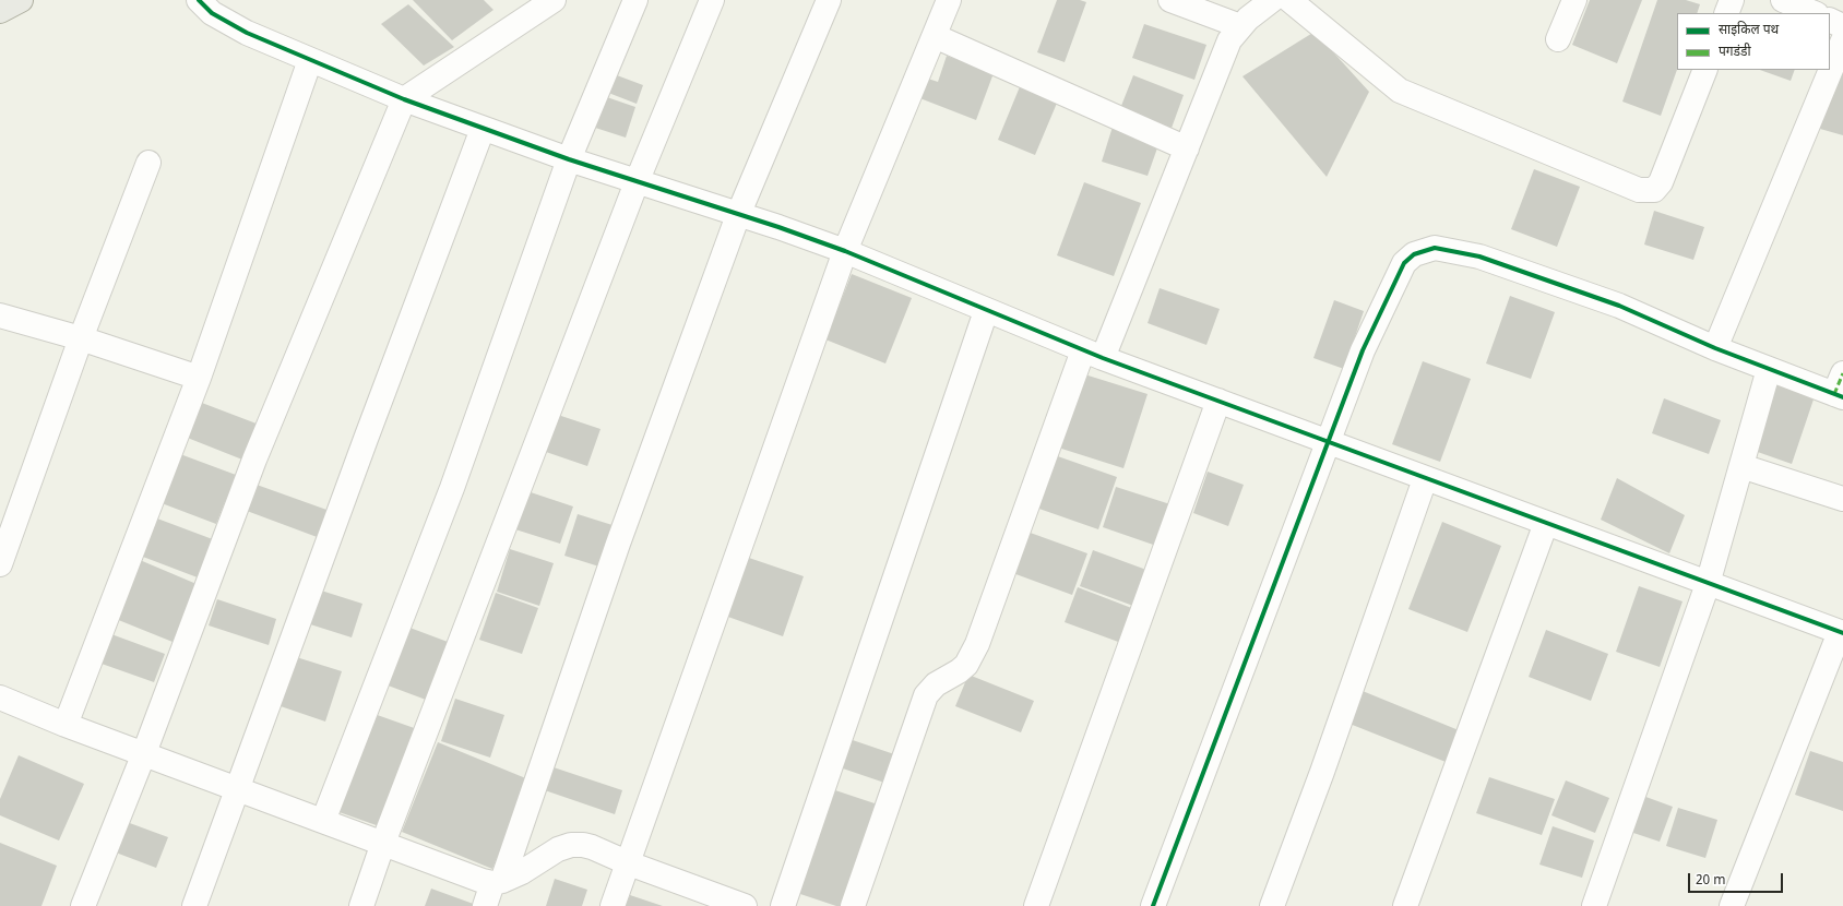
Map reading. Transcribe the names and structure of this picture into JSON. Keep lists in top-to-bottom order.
{
  "legend": ["साइकिल पथ", "पगडंडी"],
  "scale_bar": "20 m"
}
